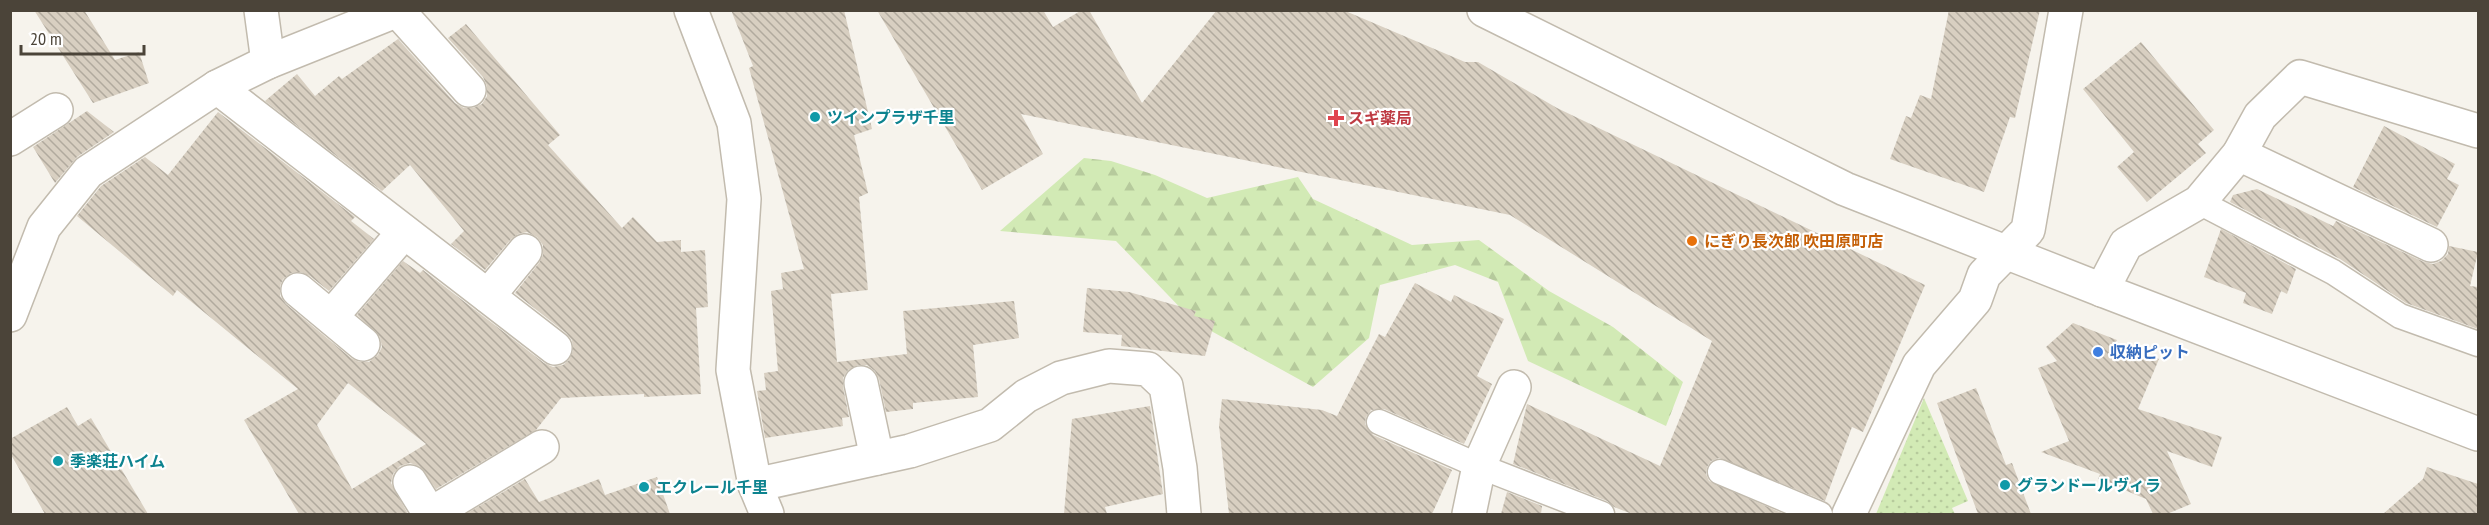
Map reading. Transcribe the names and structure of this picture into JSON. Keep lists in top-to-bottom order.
{
  "places": {
    "other": [
      "ツインプラザ千里",
      "にぎり長次郎 吹田原町店",
      "収納ピット",
      "季楽荘ハイム",
      "グランドールヴィラ",
      "エクレール千里"
    ],
    "health": ["スギ薬局"]
  },
  "scale_bar": "20 m"
}
